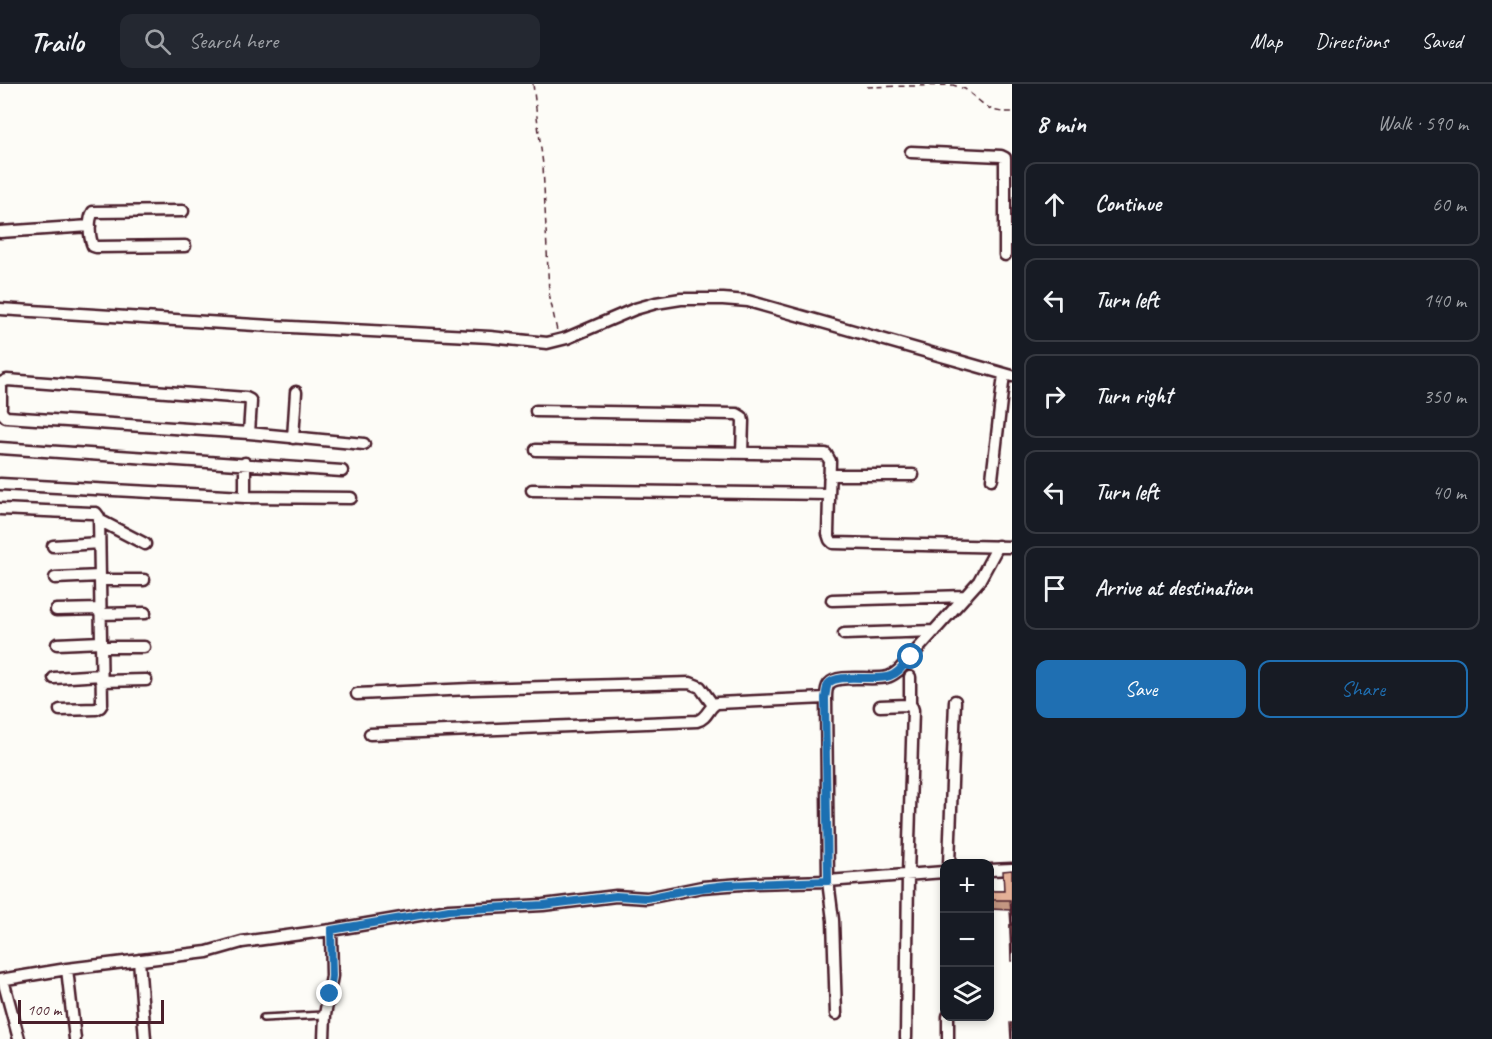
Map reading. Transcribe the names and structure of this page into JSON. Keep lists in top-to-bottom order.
{
  "scale_bar": "100 m",
  "page": {
    "header": "Trailo",
    "search": "Search here",
    "nav": ["Map", "Directions", "Saved"],
    "heading": ["8 min", "Walk · 590 m"],
    "list": [
      ["Continue", "60 m"],
      ["Turn left", "140 m"],
      ["Turn right", "350 m"],
      ["Turn left", "40 m"],
      "Arrive at destination"
    ],
    "buttons": ["Save", "Share"],
    "map_buttons": ["+", "−"],
    "scale": "100 m"
  }
}
